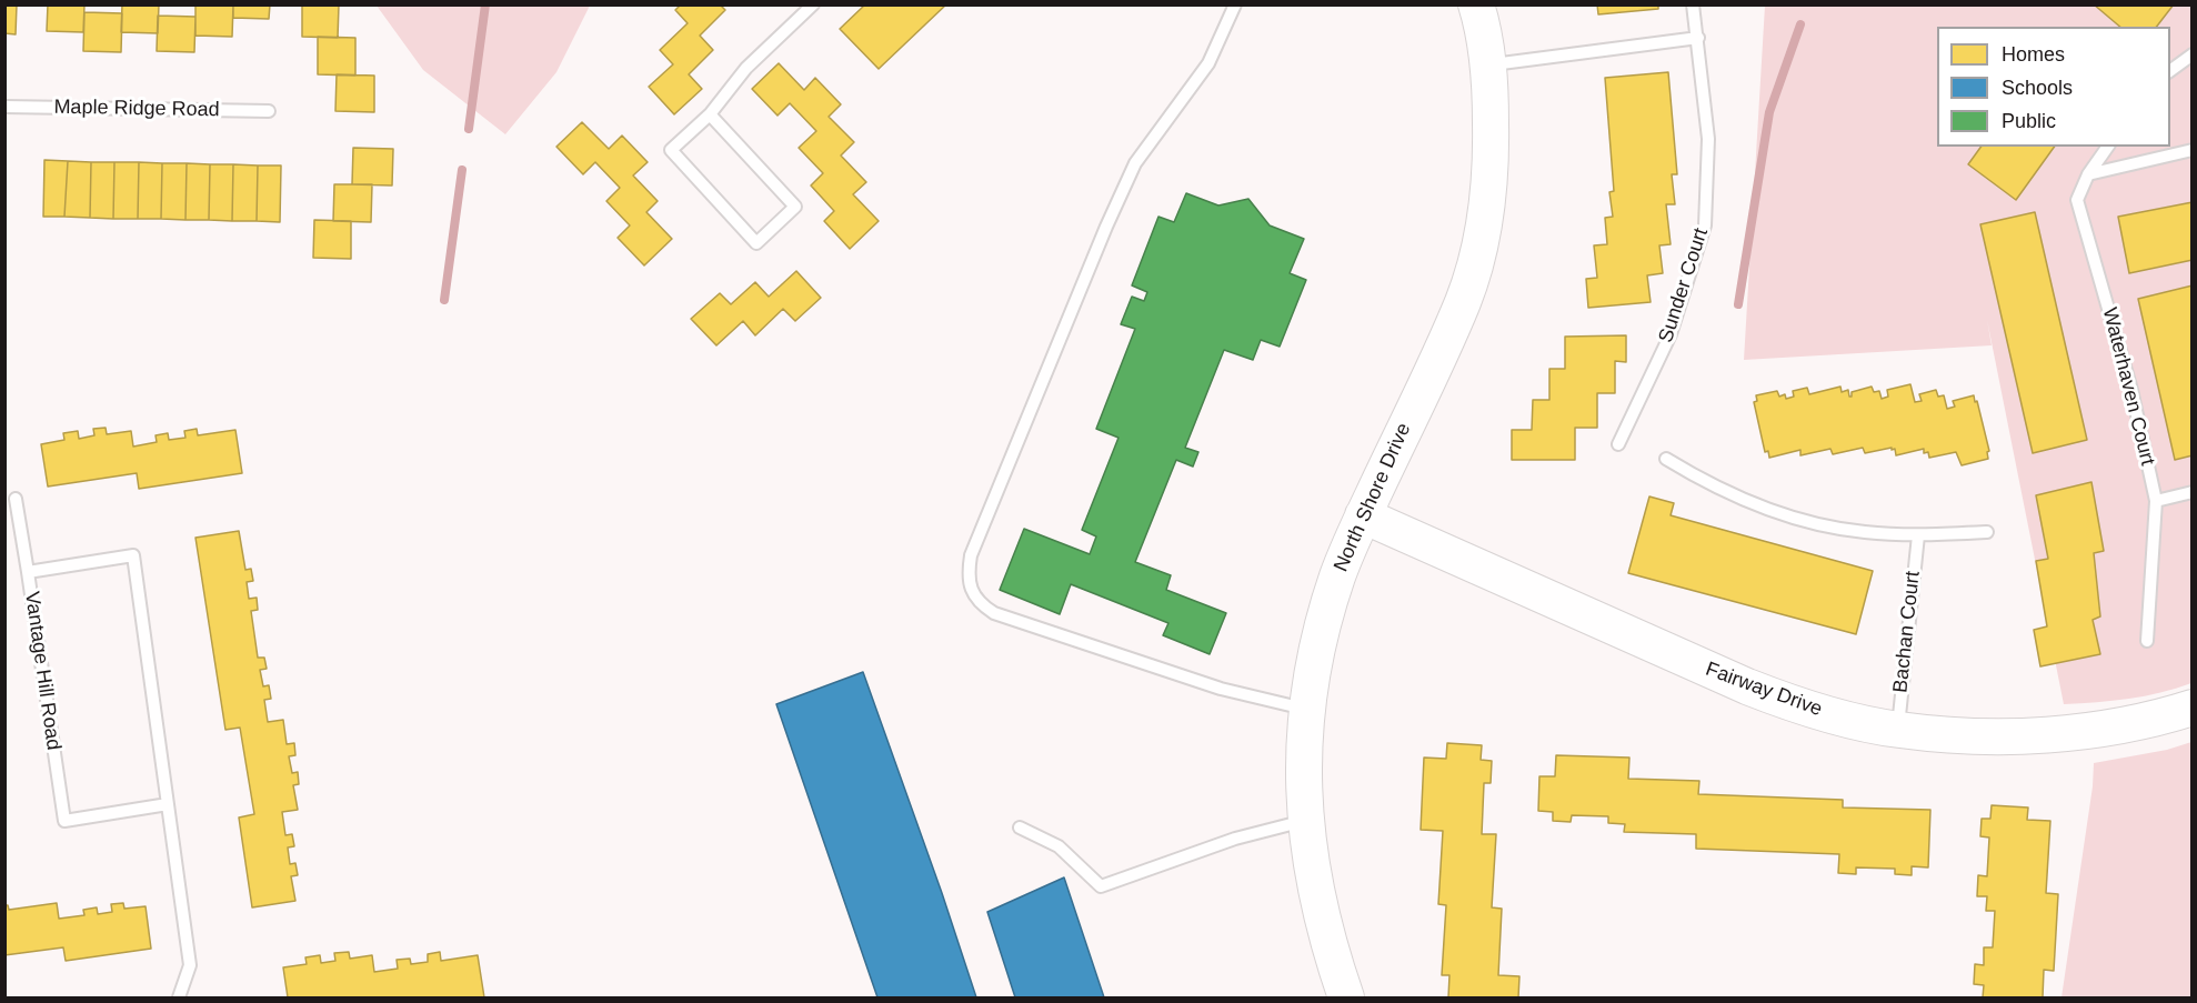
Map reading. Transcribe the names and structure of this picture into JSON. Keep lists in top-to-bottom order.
{
  "streets": {
    "street": ["North Shore Drive", "Fairway Drive"],
    "lane": [
      "Maple Ridge Road",
      "Sunder Court",
      "Waterhaven Court",
      "Bachan Court",
      "Vantage Hill Road"
    ]
  },
  "crossings": [
    ["North Shore Drive", "Fairway Drive"],
    ["Bachan Court", "Fairway Drive"]
  ],
  "legend": ["Homes", "Schools", "Public"]
}
